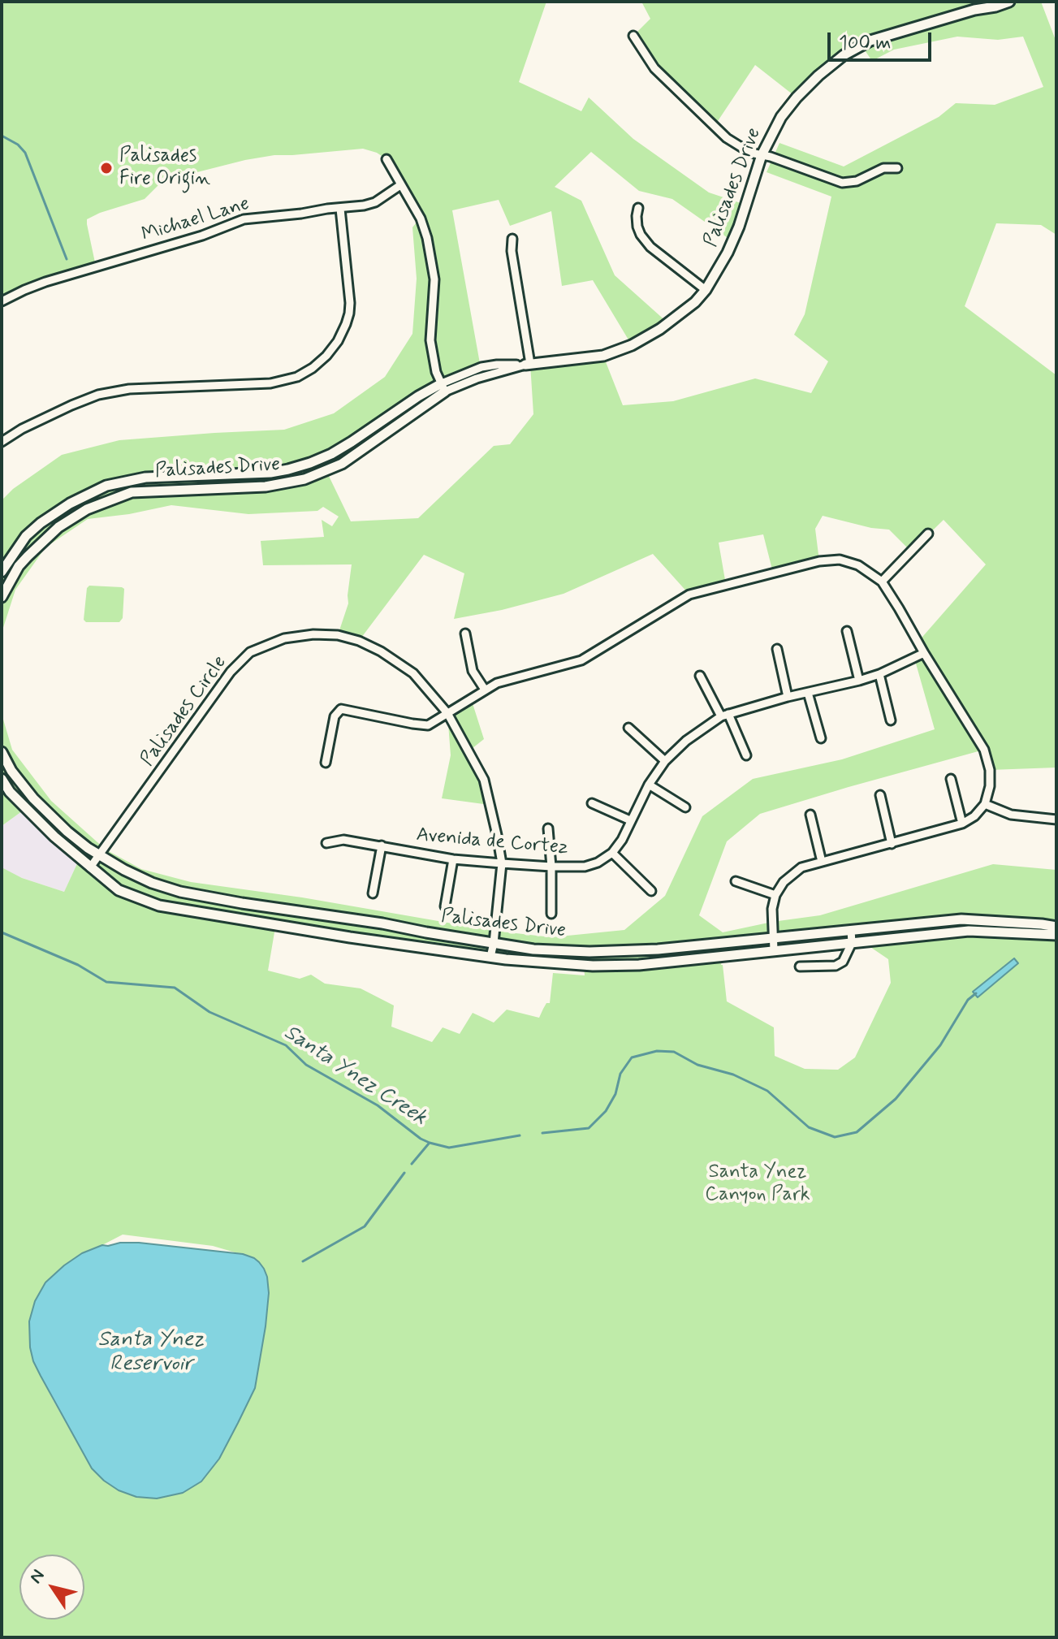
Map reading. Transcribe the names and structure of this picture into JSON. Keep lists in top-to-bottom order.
{
  "streets": {
    "street": [
      "Palisades Drive",
      "Michael Lane",
      "Palisades Circle",
      "Avenida de Cortez"
    ]
  },
  "crossings": [
    ["Palisades Drive", "Palisades Circle"],
    ["Palisades Circle", "Avenida de Cortez"]
  ],
  "water": ["Santa Ynez Creek", "Santa Ynez Reservoir"],
  "parks": ["Santa Ynez Canyon Park"],
  "places": ["Palisades Fire Origin"],
  "scale_bar": "100 m",
  "north": "top left"
}
